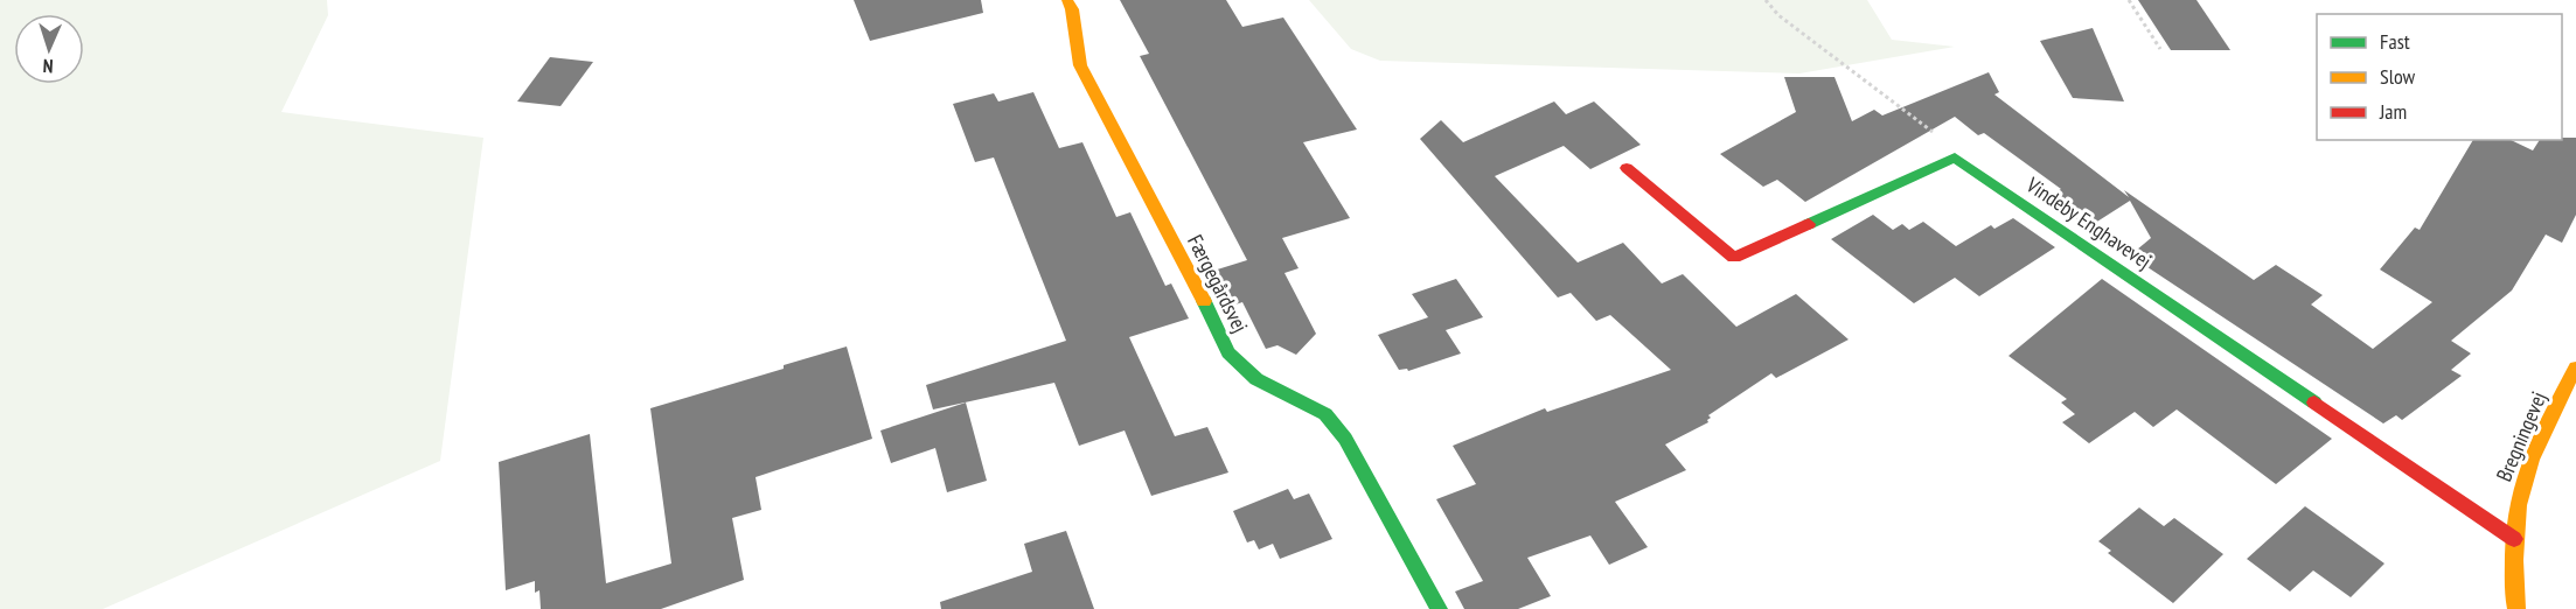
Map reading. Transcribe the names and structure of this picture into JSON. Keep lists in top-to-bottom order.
{
  "streets": {
    "street": ["Vindeby Enghavevej", "Færgegårdsvej", "Bregningevej"]
  },
  "crossings": [
    ["Vindeby Enghavevej", "Bregningevej"]
  ],
  "legend": ["Fast", "Slow", "Jam"],
  "north": "bottom"
}
